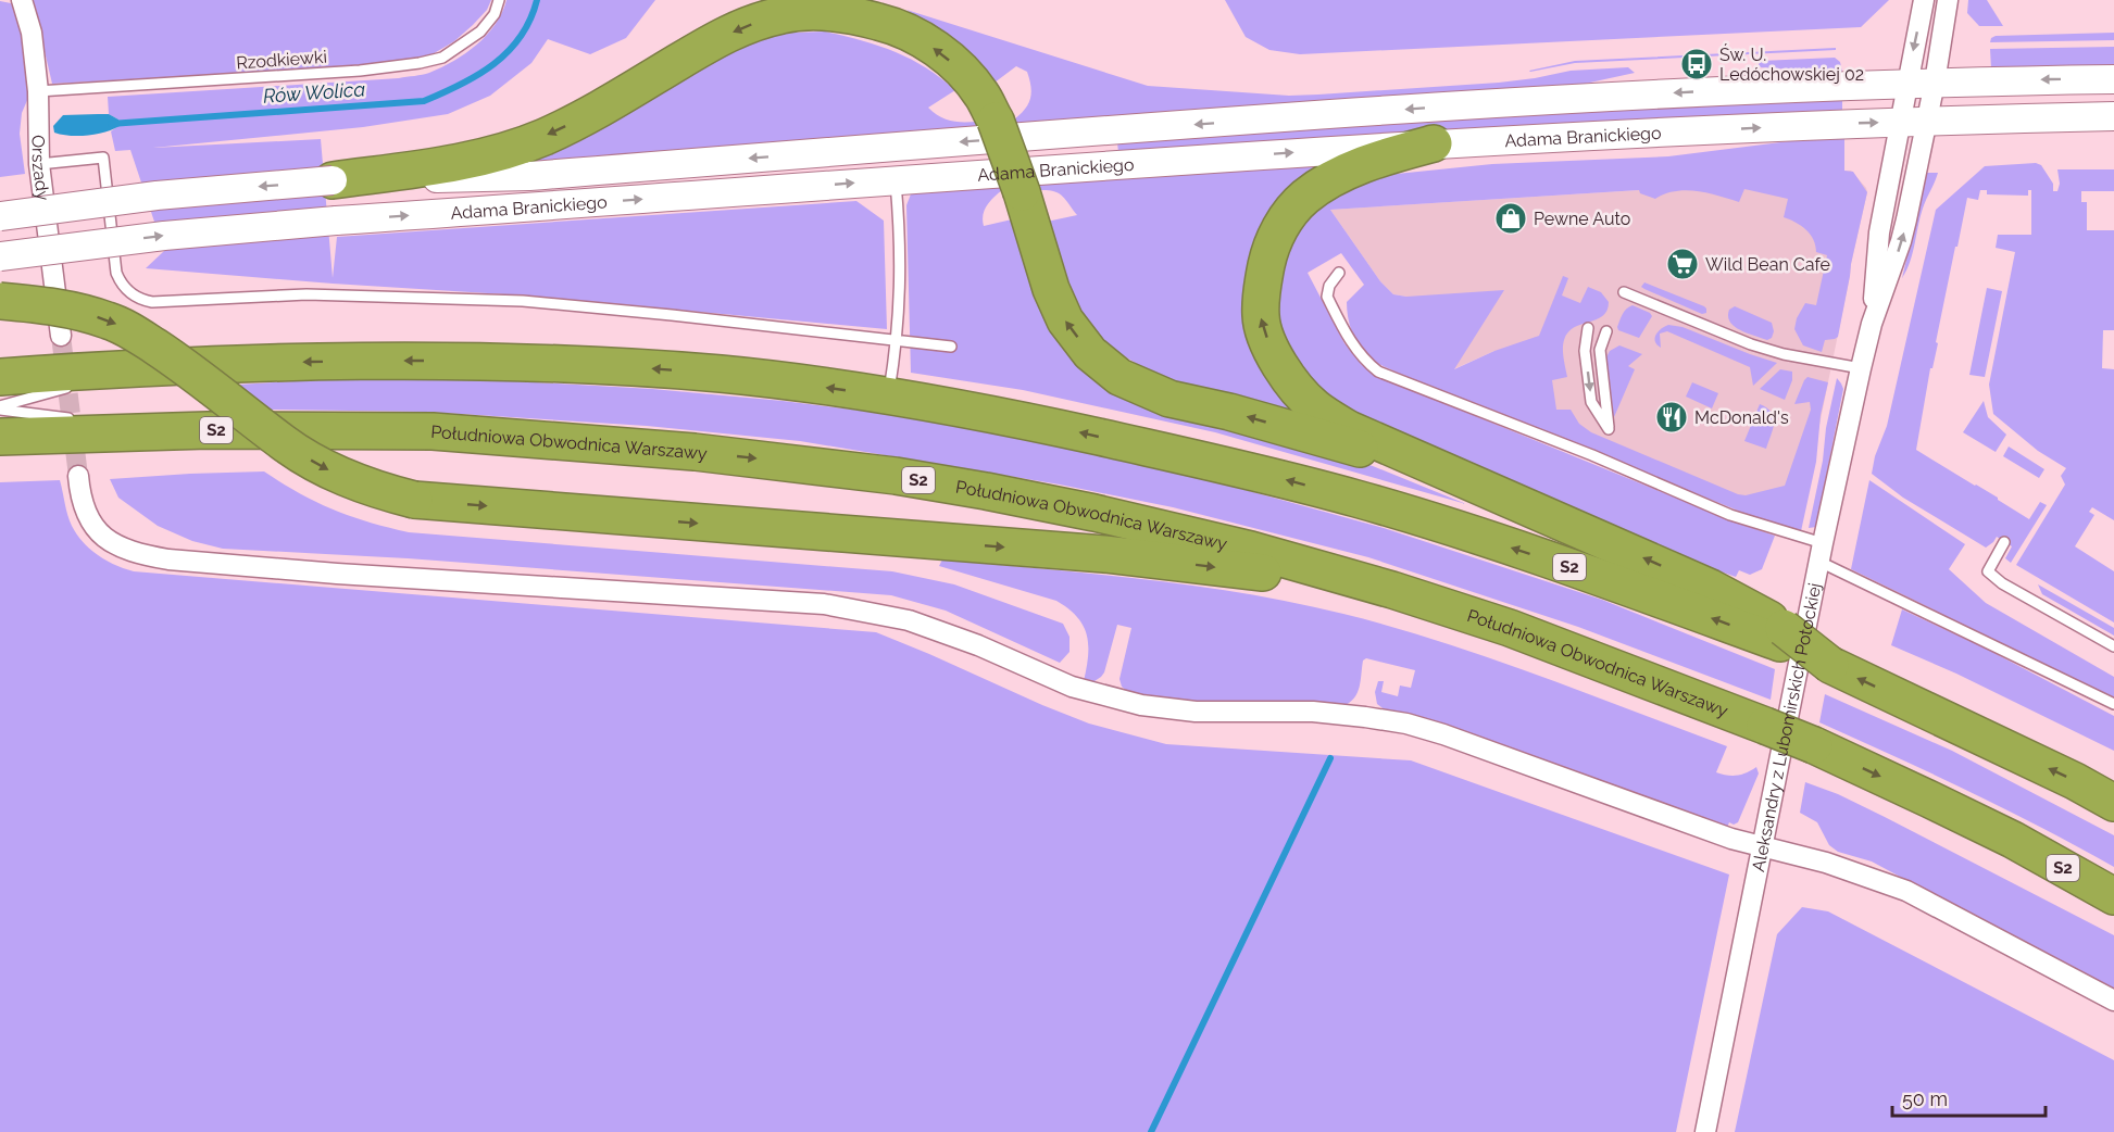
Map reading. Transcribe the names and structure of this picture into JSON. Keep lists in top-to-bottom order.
{
  "streets": {
    "highway": ["S2", "Południowa Obwodnica Warszawy"],
    "main road": ["Adama Branickiego"],
    "street": ["Orszady", "Aleksandry z Lubomirskich Potockiej"],
    "lane": ["Rzodkiewki"]
  },
  "crossings": [
    ["Rzodkiewki", "Orszady"],
    ["Adama Branickiego", "Aleksandry z Lubomirskich Potockiej"]
  ],
  "water": ["Rów Wolica"],
  "places": {
    "bus stop": ["Św. U. Ledóchowskiej 02"],
    "shop": ["Pewne Auto"],
    "supermarket": ["Wild Bean Cafe"],
    "restaurant": ["McDonald's"]
  },
  "scale_bar": "50 m"
}
